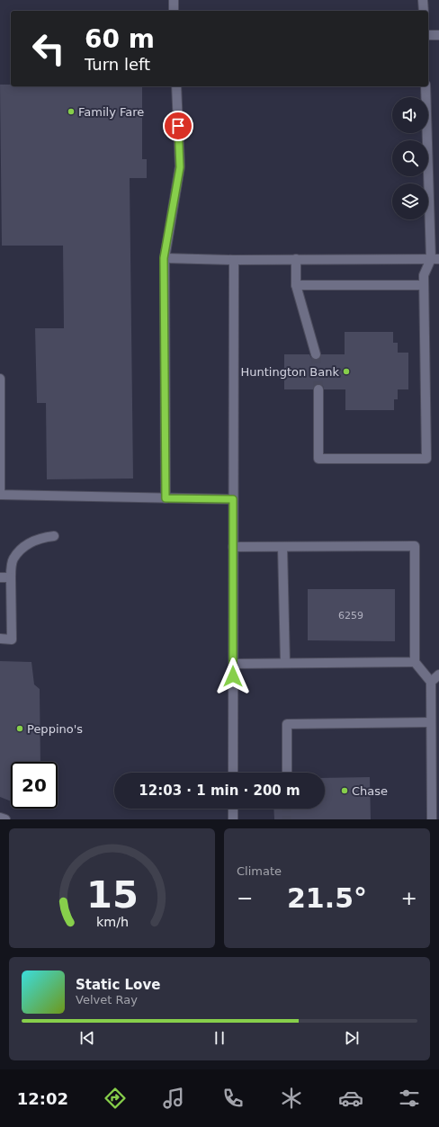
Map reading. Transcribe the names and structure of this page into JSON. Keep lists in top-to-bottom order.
{
  "places": [
    "Family Fare",
    "Huntington Bank",
    "Peppino's",
    "Chase"
  ],
  "house_numbers": ["6259"],
  "page": {
    "turn": ["60 m", "Turn left"],
    "limit": "20",
    "trip": "12:03 · 1 min · 200 m",
    "tile": "Climate",
    "heat": ["−", "21.5°", "+"],
    "song": ["Static Love", "Velvet Ray"],
    "tabs": "12:02",
    "gauge": ["15", "km/h"]
  }
}
